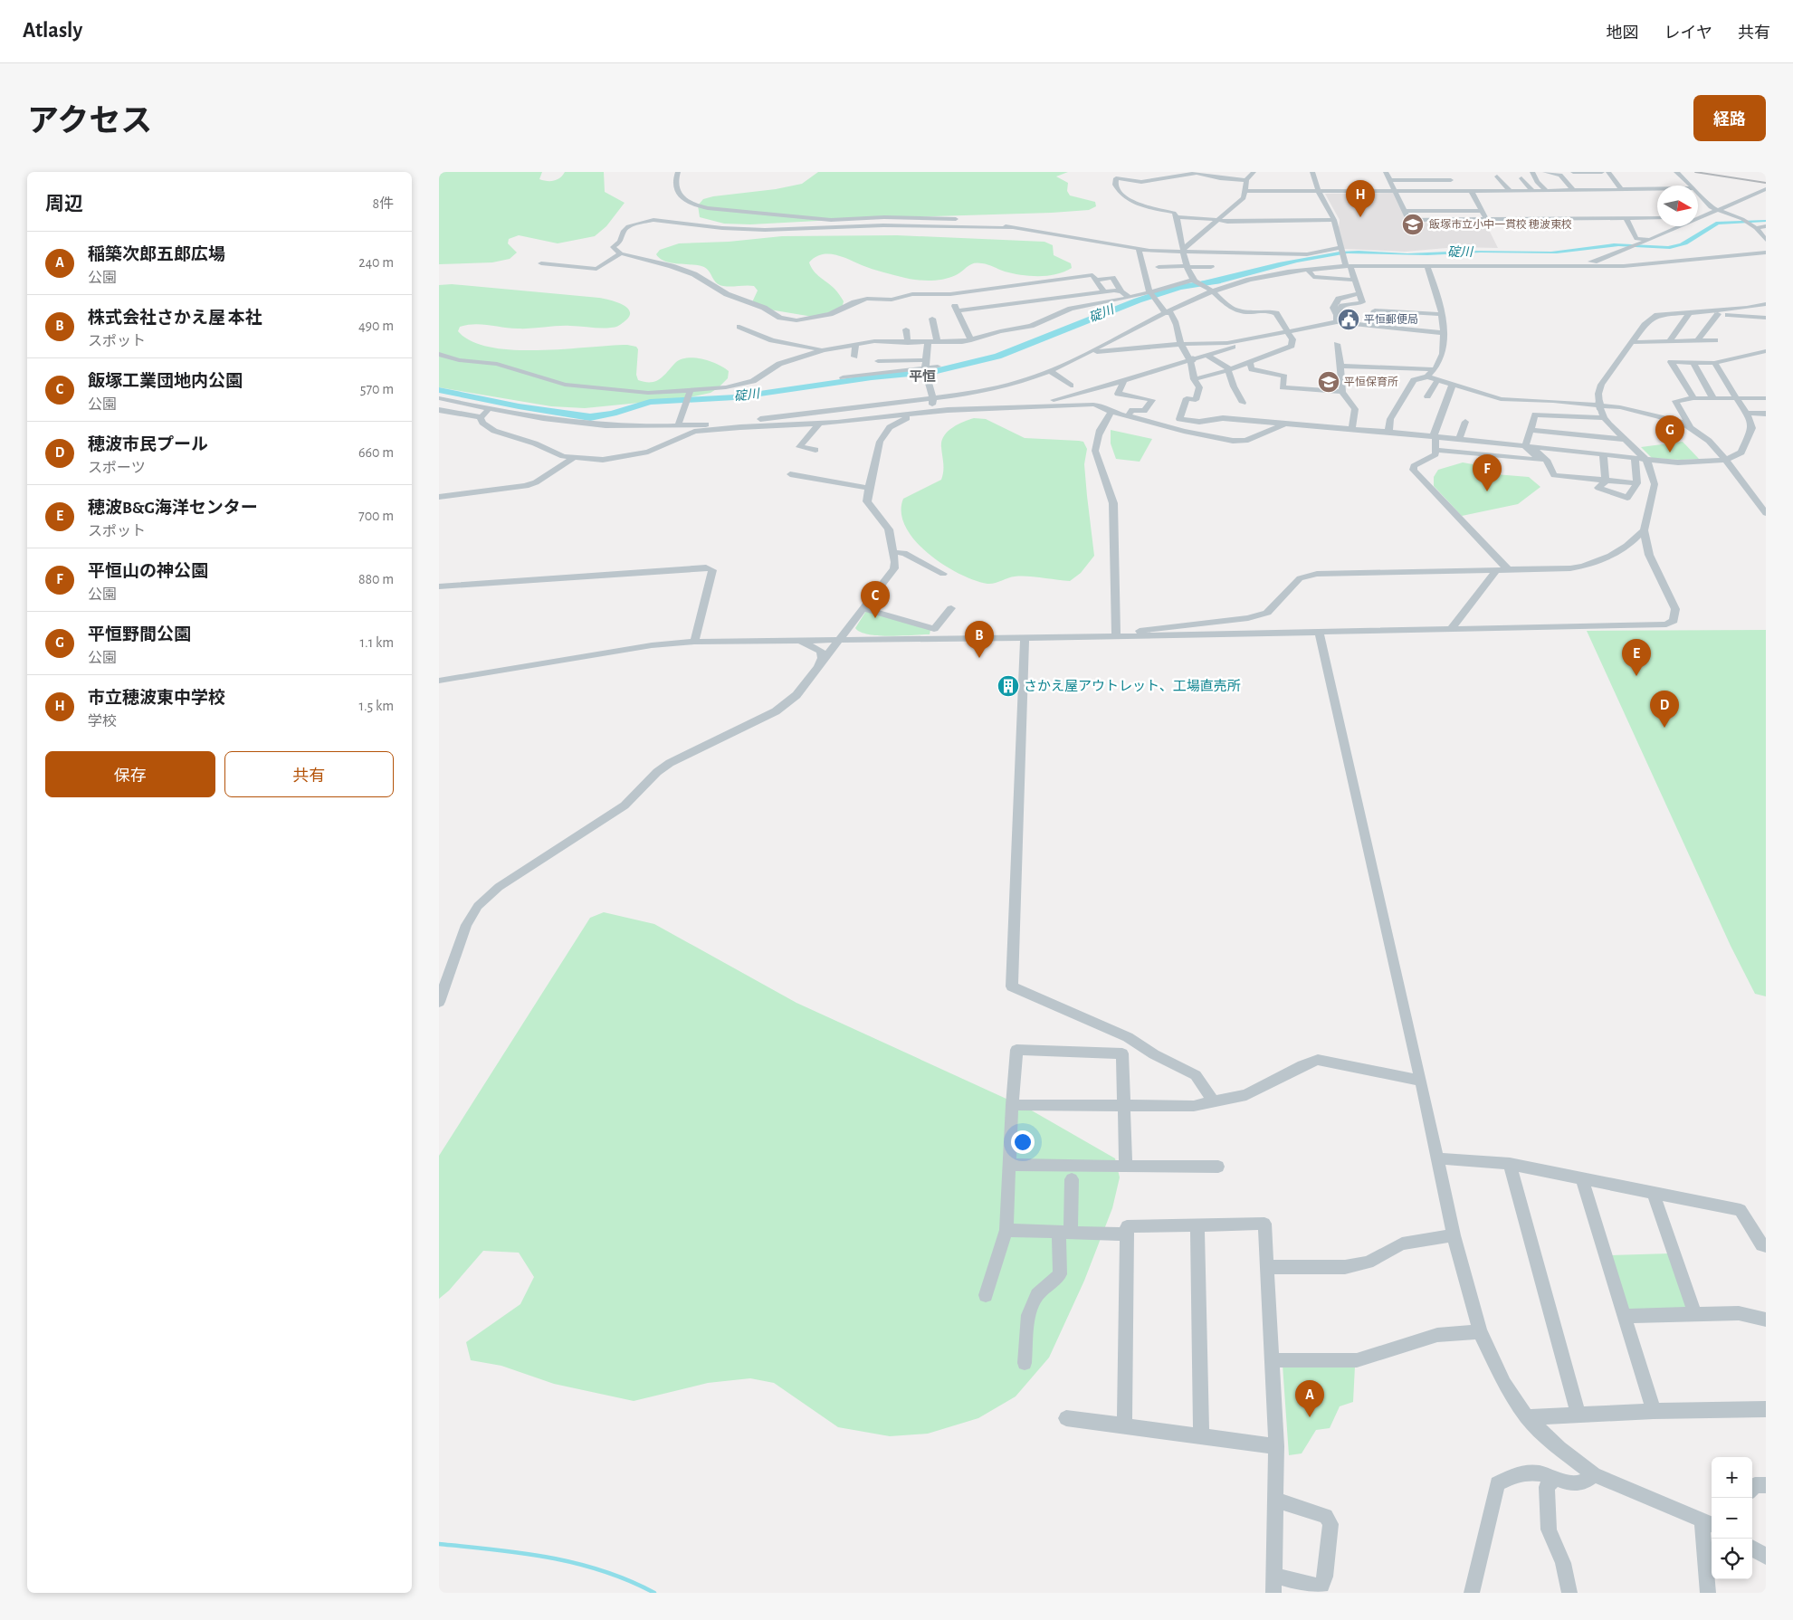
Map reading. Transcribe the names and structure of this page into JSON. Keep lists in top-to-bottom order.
{
  "districts": ["平恒"],
  "water": ["碇川"],
  "places": {
    "school or university": ["飯塚市立小中一貫校 穂波東校", "平恒保育所"],
    "public building": ["平恒郵便局"],
    "building": ["さかえ屋アウトレット、工場直売所"]
  },
  "north": "right",
  "page": {
    "header": "Atlasly",
    "nav": ["地図", "レイヤ", "共有"],
    "title": "アクセス",
    "buttons": [
      "経路",
      ["保存", "共有"]
    ],
    "heading": ["周辺", "8件"],
    "pins": [
      "H",
      "G",
      "F",
      "C",
      "B",
      "E",
      "D",
      "A"
    ],
    "list": [
      {
        "mark": "A",
        "name": "稲築次郎五郎広場",
        "note": "公園",
        "value": "240 m"
      },
      {
        "mark": "B",
        "name": "株式会社さかえ屋 本社",
        "note": "スポット",
        "value": "490 m"
      },
      {
        "mark": "C",
        "name": "飯塚工業団地内公園",
        "note": "公園",
        "value": "570 m"
      },
      {
        "mark": "D",
        "name": "穂波市民プール",
        "note": "スポーツ",
        "value": "660 m"
      },
      {
        "mark": "E",
        "name": "穂波B&G海洋センター",
        "note": "スポット",
        "value": "700 m"
      },
      {
        "mark": "F",
        "name": "平恒山の神公園",
        "note": "公園",
        "value": "880 m"
      },
      {
        "mark": "G",
        "name": "平恒野間公園",
        "note": "公園",
        "value": "1.1 km"
      },
      {
        "mark": "H",
        "name": "市立穂波東中学校",
        "note": "学校",
        "value": "1.5 km"
      }
    ],
    "map_buttons": ["+", "−"]
  }
}
